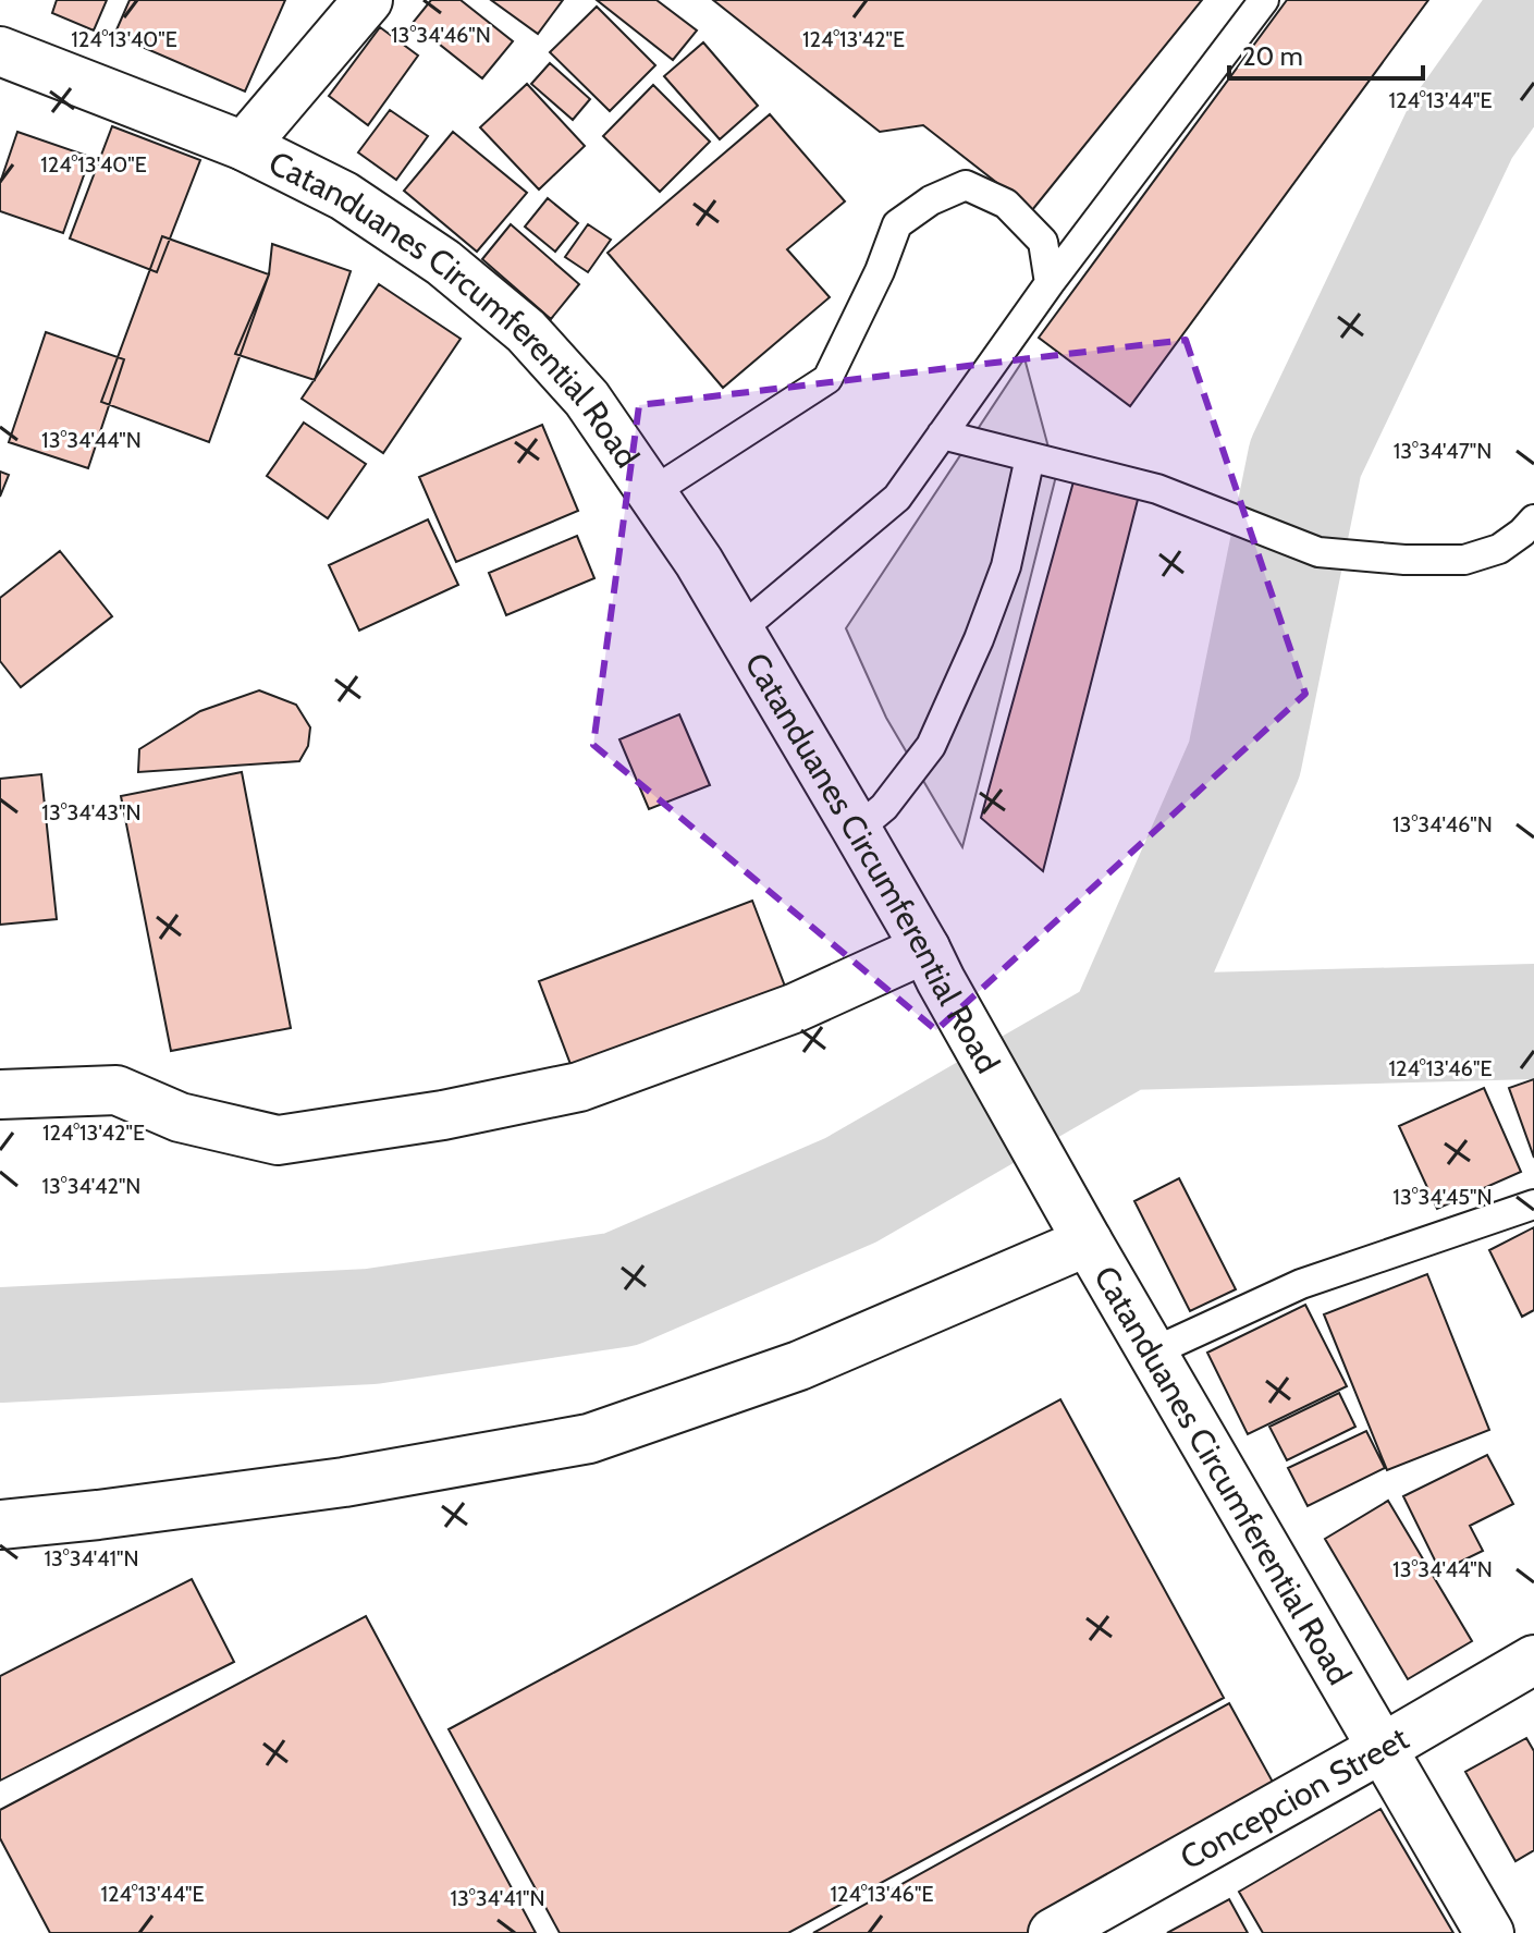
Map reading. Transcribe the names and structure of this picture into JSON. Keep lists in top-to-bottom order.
{
  "streets": {
    "main road": ["Catanduanes Circumferential Road", "Concepcion Street"]
  },
  "crossings": [
    ["Catanduanes Circumferential Road", "Concepcion Street"]
  ],
  "scale_bar": "20 m",
  "coordinates": [
    "13°34'46\"N",
    "124°13'40\"E",
    "124°13'42\"E",
    "124°13'44\"E",
    "13°34'44\"N",
    "13°34'47\"N",
    "13°34'43\"N",
    "124°13'46\"E",
    "13°34'42\"N",
    "13°34'45\"N",
    "13°34'41\"N"
  ]
}
